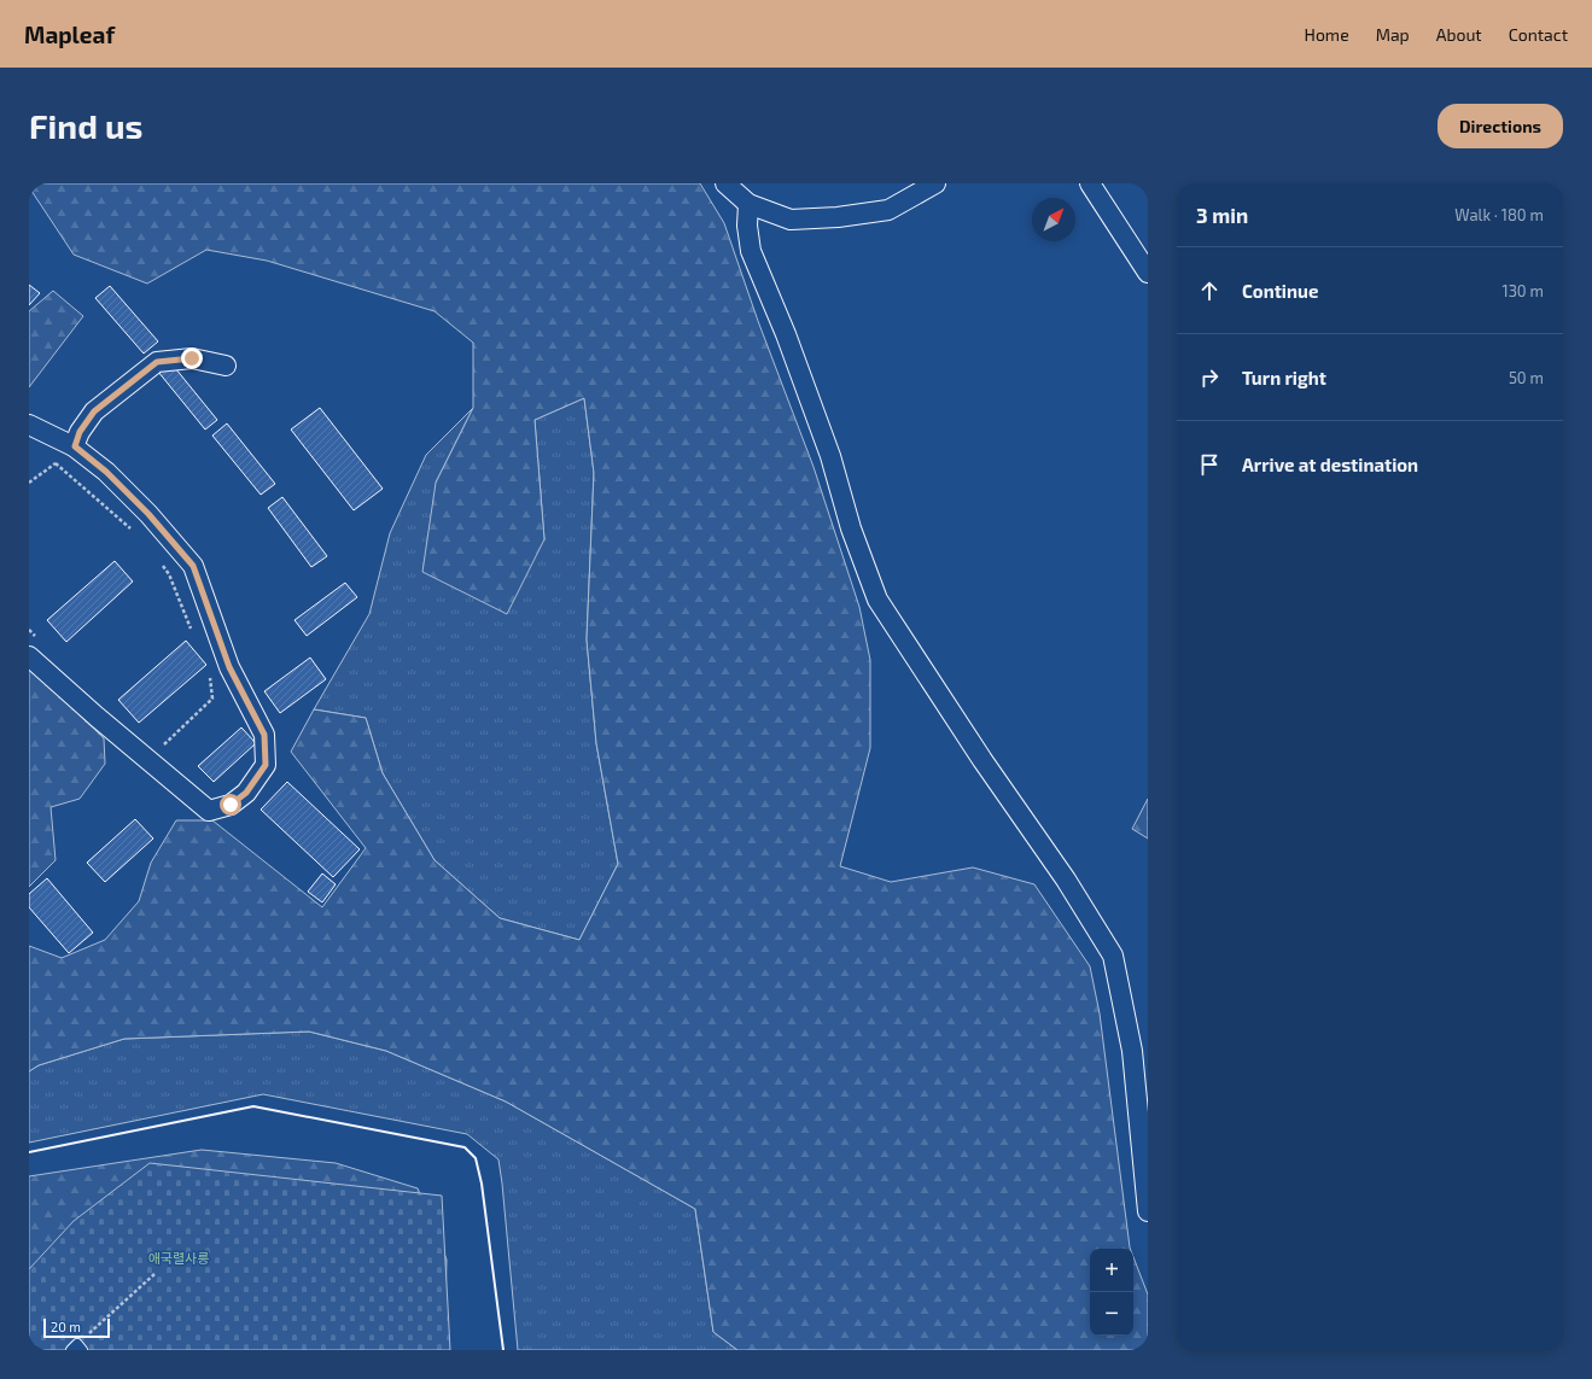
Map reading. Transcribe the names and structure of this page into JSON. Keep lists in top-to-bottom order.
{
  "parks": ["애국렬사릉"],
  "scale_bar": "20 m",
  "north": "top right",
  "page": {
    "header": "Mapleaf",
    "nav": [
      "Home",
      "Map",
      "About",
      "Contact"
    ],
    "buttons": "Directions",
    "title": "Find us",
    "heading": ["3 min", "Walk · 180 m"],
    "list": [
      ["Continue", "130 m"],
      ["Turn right", "50 m"],
      "Arrive at destination"
    ],
    "map_buttons": ["+", "−"],
    "scale": "20 m"
  }
}
